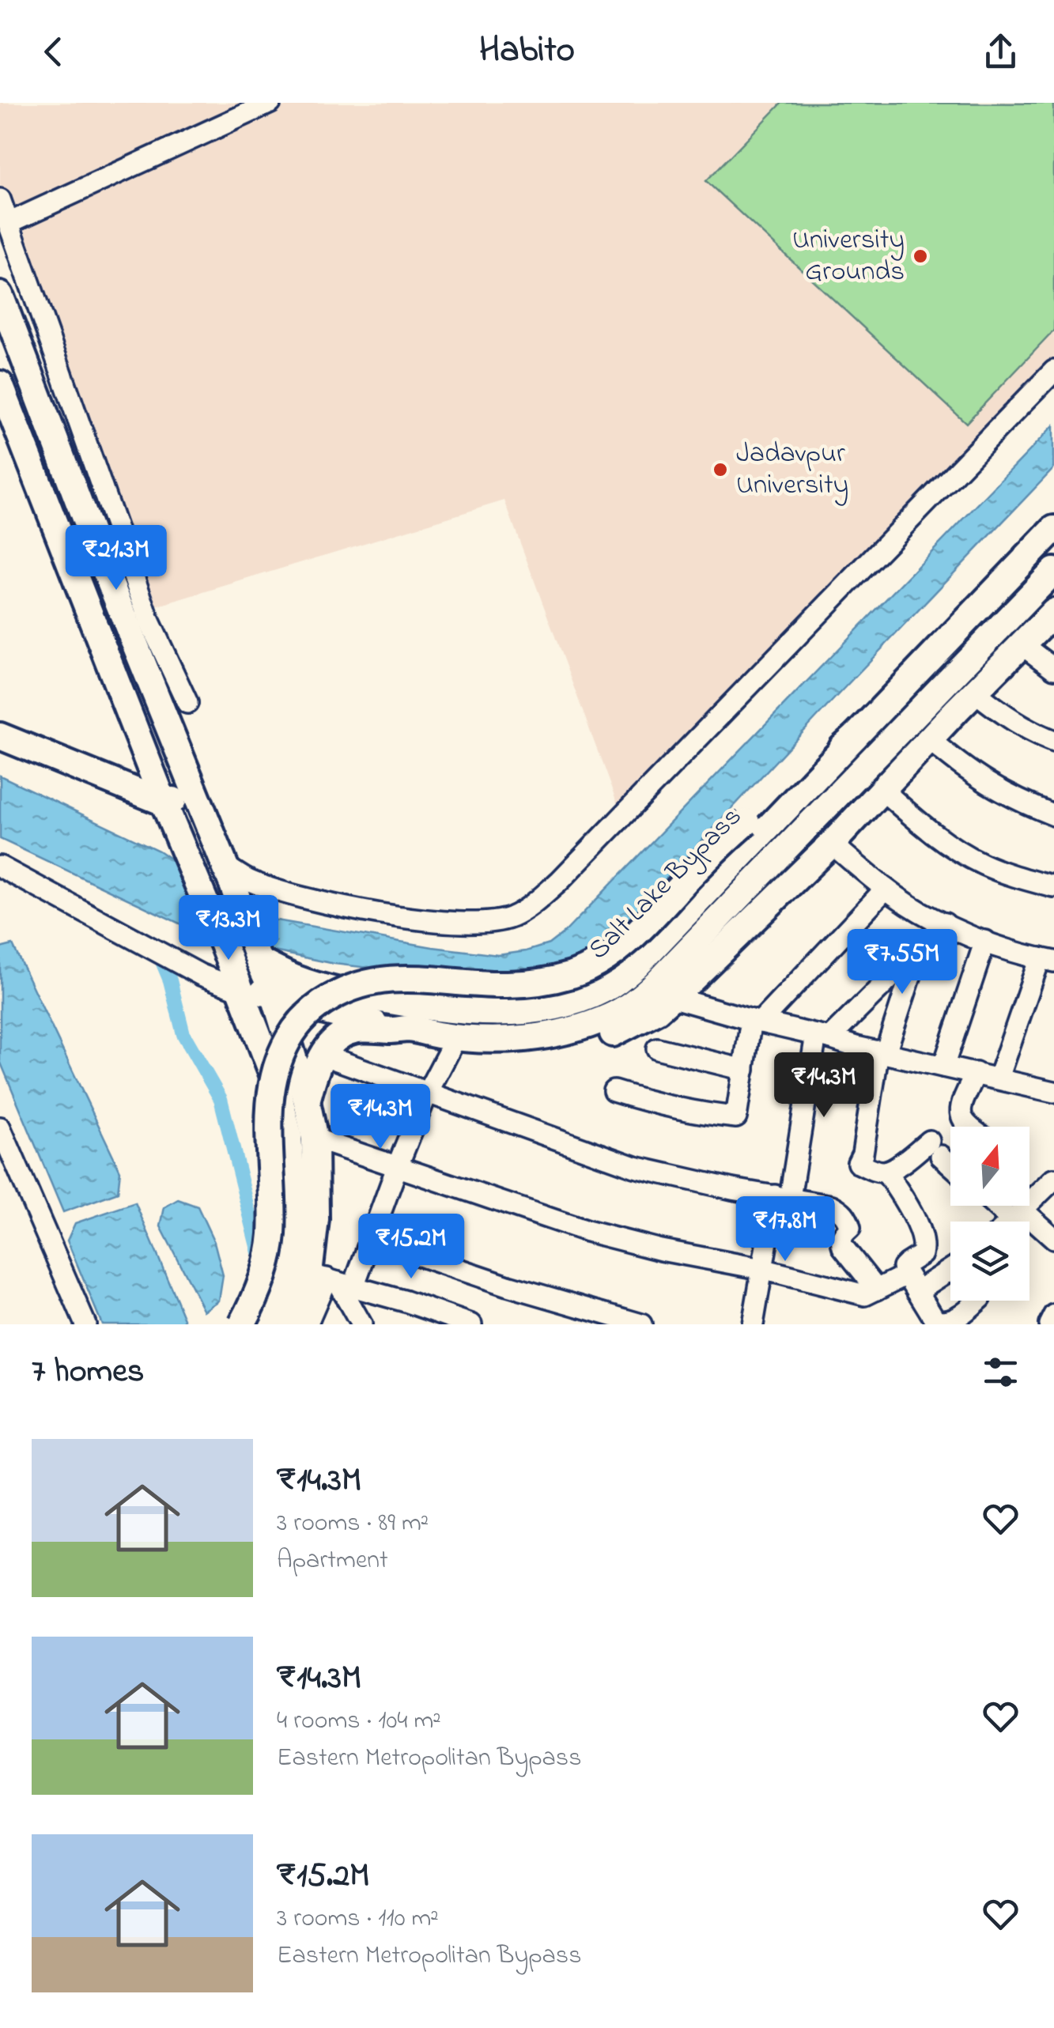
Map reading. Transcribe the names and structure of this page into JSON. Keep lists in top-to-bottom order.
{
  "streets": {
    "main road": ["Salt Lake Bypass"]
  },
  "places": ["University Grounds", "Jadavpur University"],
  "north": "top",
  "page": {
    "header": "Habito",
    "price": [
      "₹21.3M",
      "₹13.3M",
      "₹7.55M",
      "₹14.3M",
      "₹14.3M",
      "₹17.8M",
      "₹15.2M"
    ],
    "heading": "7 homes",
    "list": [
      {
        "name": "₹14.3M",
        "note": "3 rooms · 89 m² · Apartment"
      },
      {
        "name": "₹14.3M",
        "note": "4 rooms · 104 m² · Eastern Metropolitan Bypass"
      },
      {
        "name": "₹15.2M",
        "note": "3 rooms · 110 m² · Eastern Metropolitan Bypass"
      }
    ]
  }
}
